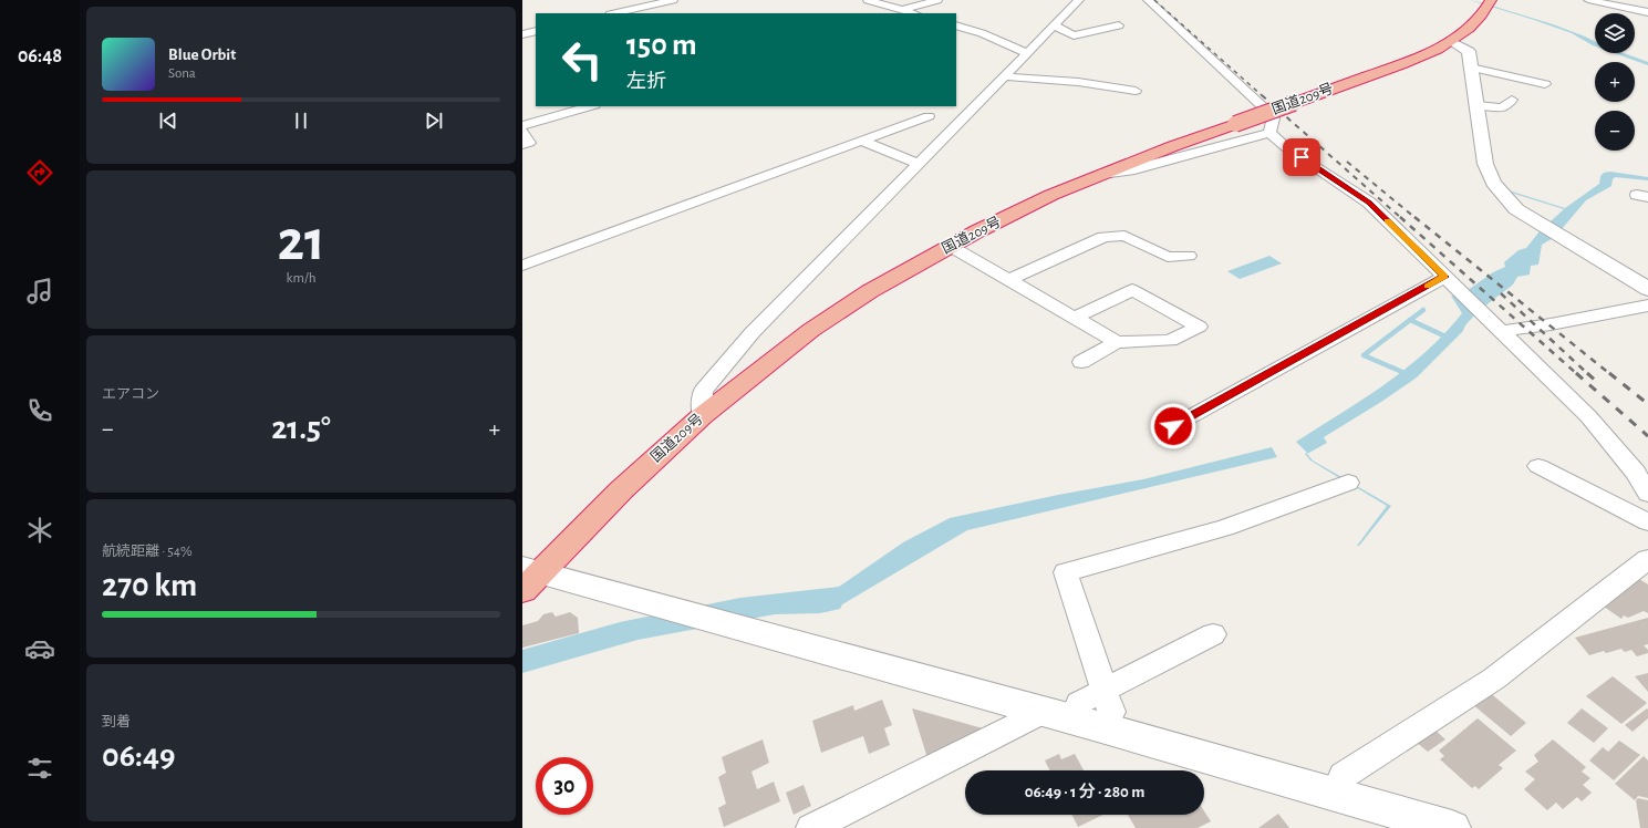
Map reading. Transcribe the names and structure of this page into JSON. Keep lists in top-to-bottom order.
{
  "streets": {
    "highway": ["国道209号"]
  },
  "page": {
    "tabs": "06:48",
    "map_buttons": ["+", "−"],
    "turn": ["150 m", "左折"],
    "song": ["Blue Orbit", "Sona"],
    "tile": [
      ["21", "km/h"],
      "エアコン",
      ["航続距離 · 54%", "270 km"],
      ["到着", "06:49"]
    ],
    "heat": ["−", "21.5°", "+"],
    "limit": "30",
    "trip": "06:49 · 1 分 · 280 m"
  }
}
